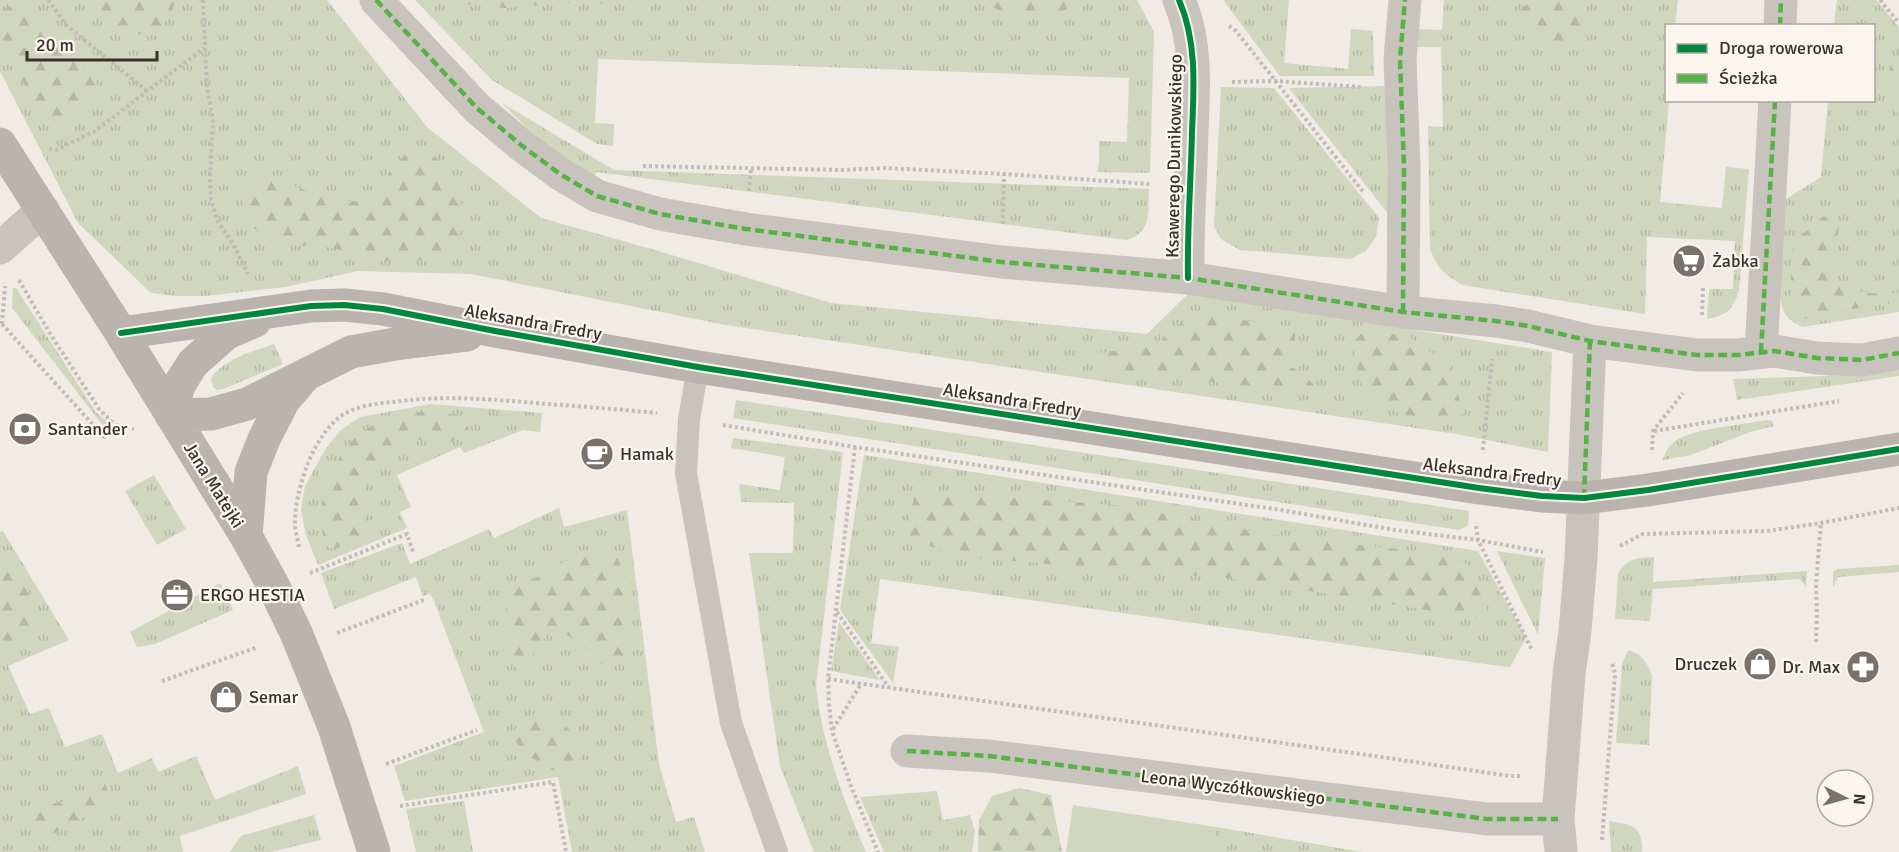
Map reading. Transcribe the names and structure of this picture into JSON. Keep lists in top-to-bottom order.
{
  "streets": {
    "street": [
      "Ksawerego Dunikowskiego",
      "Aleksandra Fredry",
      "Jana Matejki",
      "Leona Wyczółkowskiego"
    ]
  },
  "crossings": [
    ["Aleksandra Fredry", "Jana Matejki"]
  ],
  "places": {
    "supermarket": ["Żabka"],
    "bank": ["Santander"],
    "cafe": ["Hamak"],
    "office": ["ERGO HESTIA"],
    "shop": ["Druczek", "Semar"],
    "pharmacy": ["Dr. Max"]
  },
  "legend": ["Droga rowerowa", "Ścieżka"],
  "scale_bar": "20 m",
  "north": "right"
}
